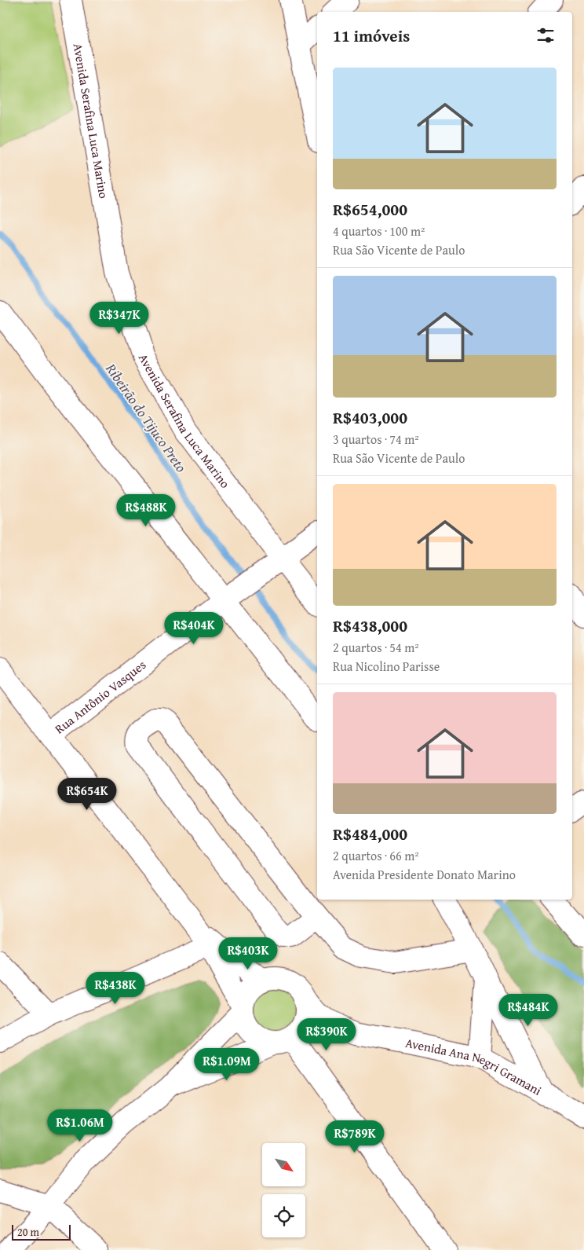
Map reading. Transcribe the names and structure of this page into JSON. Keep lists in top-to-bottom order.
{
  "streets": {
    "street": ["Avenida Serafina Luca Marino", "Rua Antônio Vasques", "Avenida Ana Negri Gramani"]
  },
  "crossings": [
    ["Avenida Serafina Luca Marino", "Rua Antônio Vasques"]
  ],
  "water": ["Ribeirão do Tijuco Preto"],
  "scale_bar": "20 m",
  "north": "bottom right",
  "page": {
    "heading": "11 imóveis",
    "list": [
      {
        "name": "R$654,000",
        "note": "4 quartos · 100 m² · Rua São Vicente de Paulo"
      },
      {
        "name": "R$403,000",
        "note": "3 quartos · 74 m² · Rua São Vicente de Paulo"
      },
      {
        "name": "R$438,000",
        "note": "2 quartos · 54 m² · Rua Nicolino Parisse"
      },
      {
        "name": "R$484,000",
        "note": "2 quartos · 66 m² · Avenida Presidente Donato Marino"
      }
    ],
    "price": [
      "R$347K",
      "R$488K",
      "R$404K",
      "R$654K",
      "R$403K",
      "R$438K",
      "R$484K",
      "R$390K",
      "R$1.09M",
      "R$1.06M",
      "R$789K"
    ],
    "scale": "20 m"
  }
}
